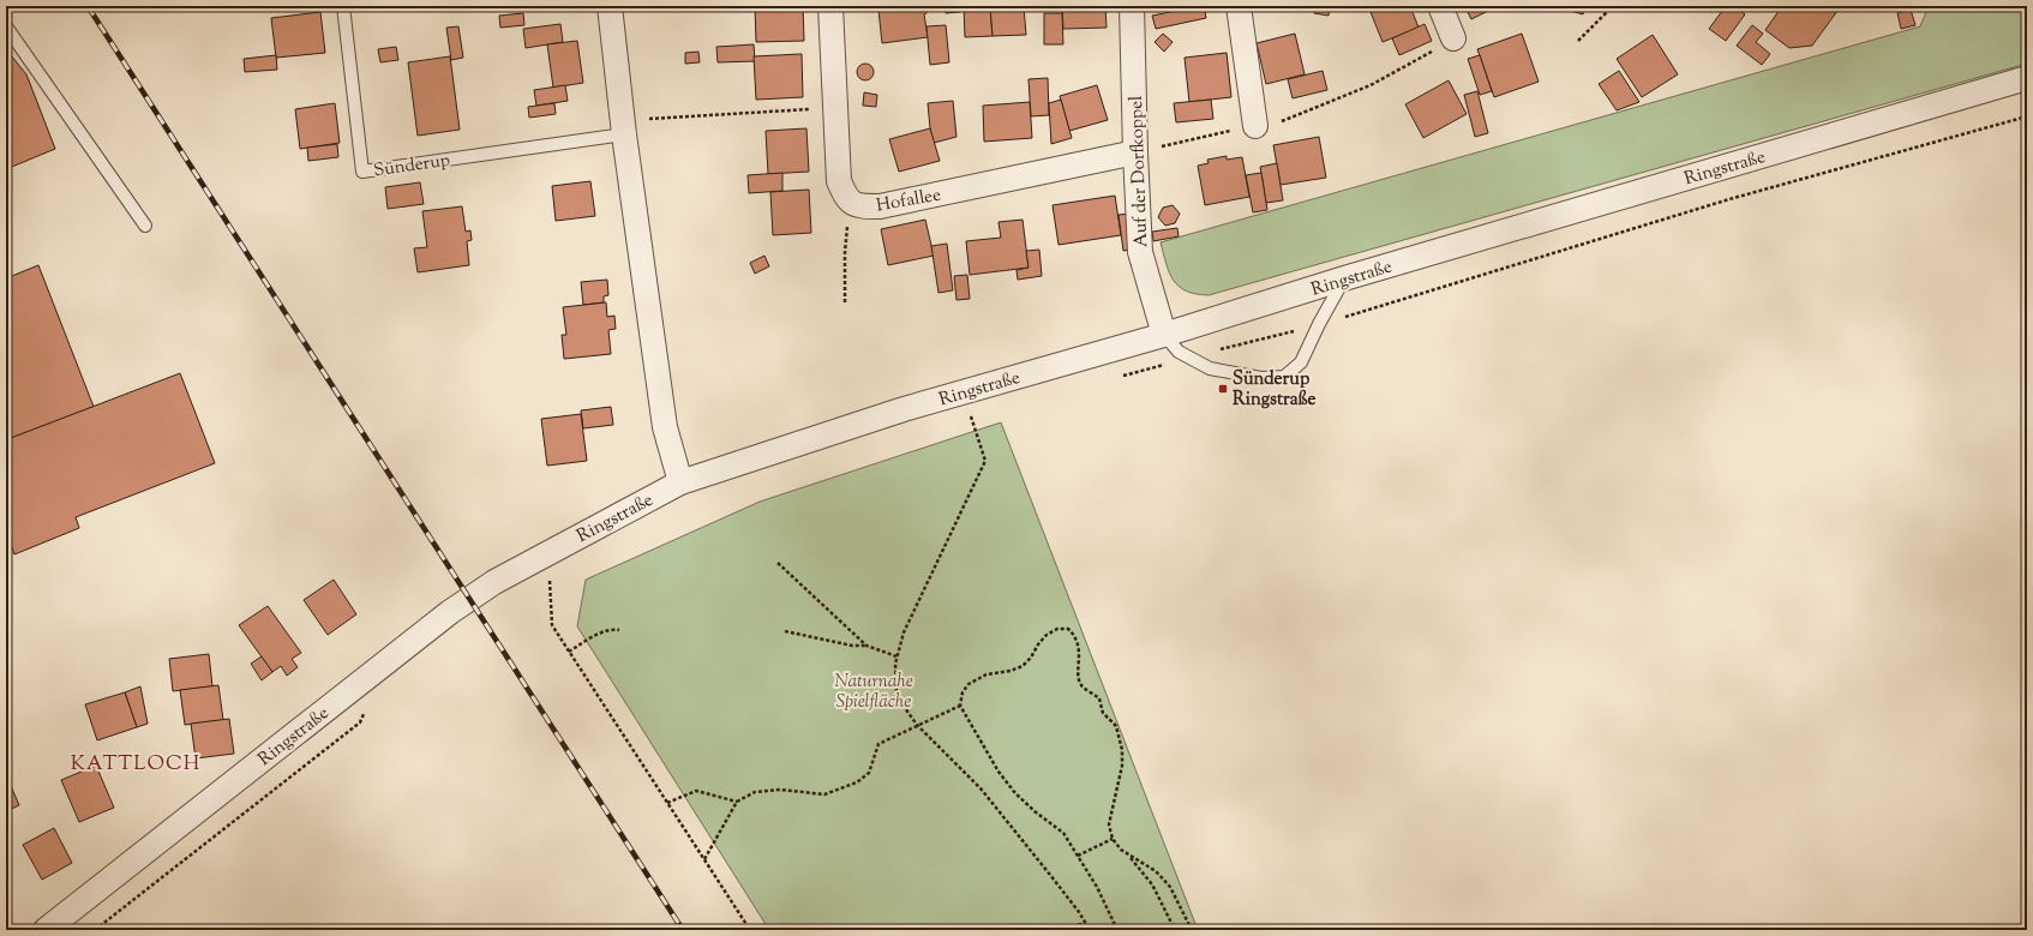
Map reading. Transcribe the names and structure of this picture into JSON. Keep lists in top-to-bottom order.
{
  "streets": {
    "street": ["Ringstraße", "Auf der Dorfkoppel", "Hofallee"],
    "lane": ["Sünderup"]
  },
  "crossings": [
    ["Ringstraße", "Auf der Dorfkoppel"],
    ["Auf der Dorfkoppel", "Hofallee"]
  ],
  "districts": ["KATTLOCH"],
  "parks": ["Naturnahe Spielfläche"],
  "places": {
    "transit": ["Sünderup Ringstraße"]
  }
}
